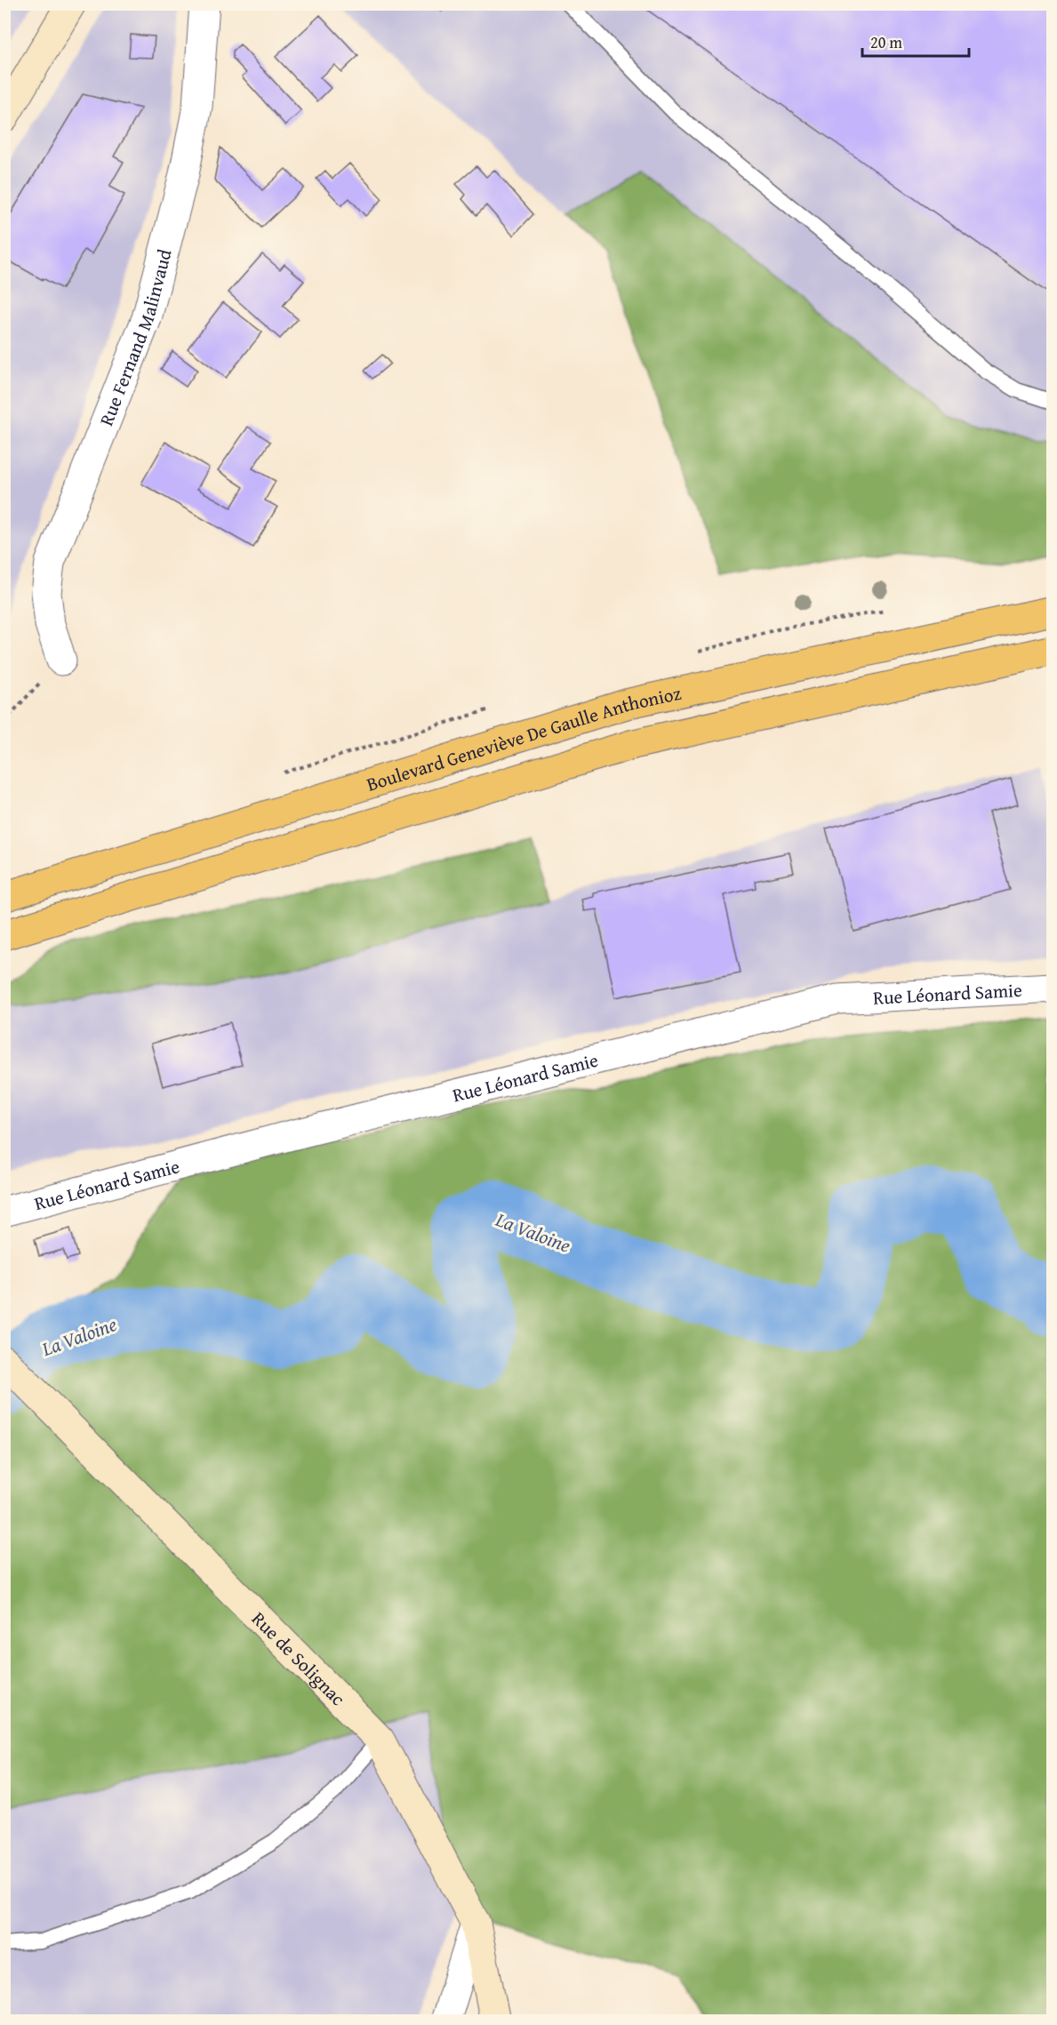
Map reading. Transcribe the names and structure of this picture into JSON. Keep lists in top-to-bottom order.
{
  "streets": {
    "main road": ["Boulevard Geneviève De Gaulle Anthonioz"],
    "street": ["Rue Fernand Malinvaud", "Rue Léonard Samie", "Rue de Solignac"]
  },
  "water": ["La Valoine"],
  "scale_bar": "20 m"
}
